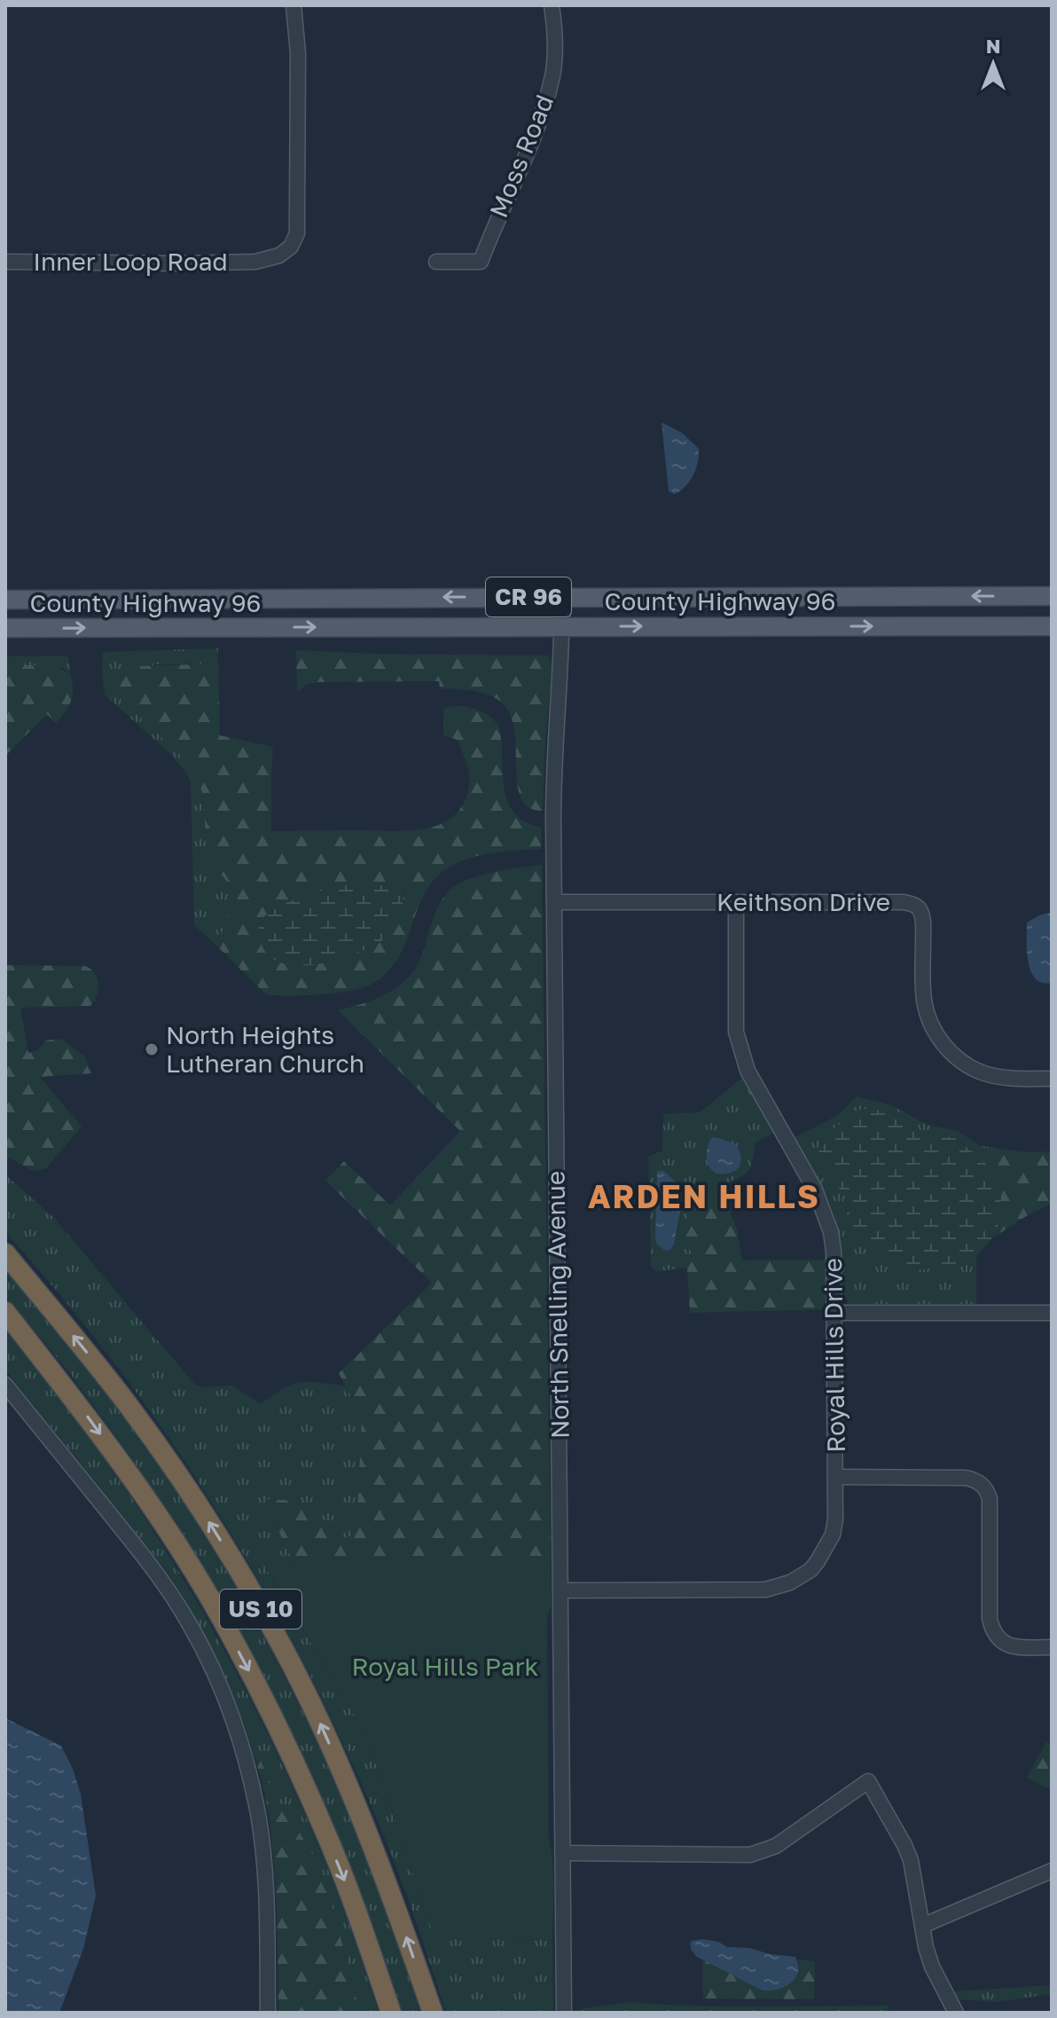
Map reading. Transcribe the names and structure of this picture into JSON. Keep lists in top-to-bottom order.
{
  "streets": {
    "highway": ["US 10"],
    "main road": ["CR 96", "County Highway 96"],
    "street": [
      "Moss Road",
      "Inner Loop Road",
      "Keithson Drive",
      "North Snelling Avenue",
      "Royal Hills Drive"
    ]
  },
  "crossings": [
    ["County Highway 96", "North Snelling Avenue"],
    ["Keithson Drive", "North Snelling Avenue"],
    ["Keithson Drive", "Royal Hills Drive"],
    ["North Snelling Avenue", "Royal Hills Drive"]
  ],
  "districts": ["ARDEN HILLS"],
  "parks": ["Royal Hills Park"],
  "places": ["North Heights Lutheran Church"],
  "north": "top"
}
